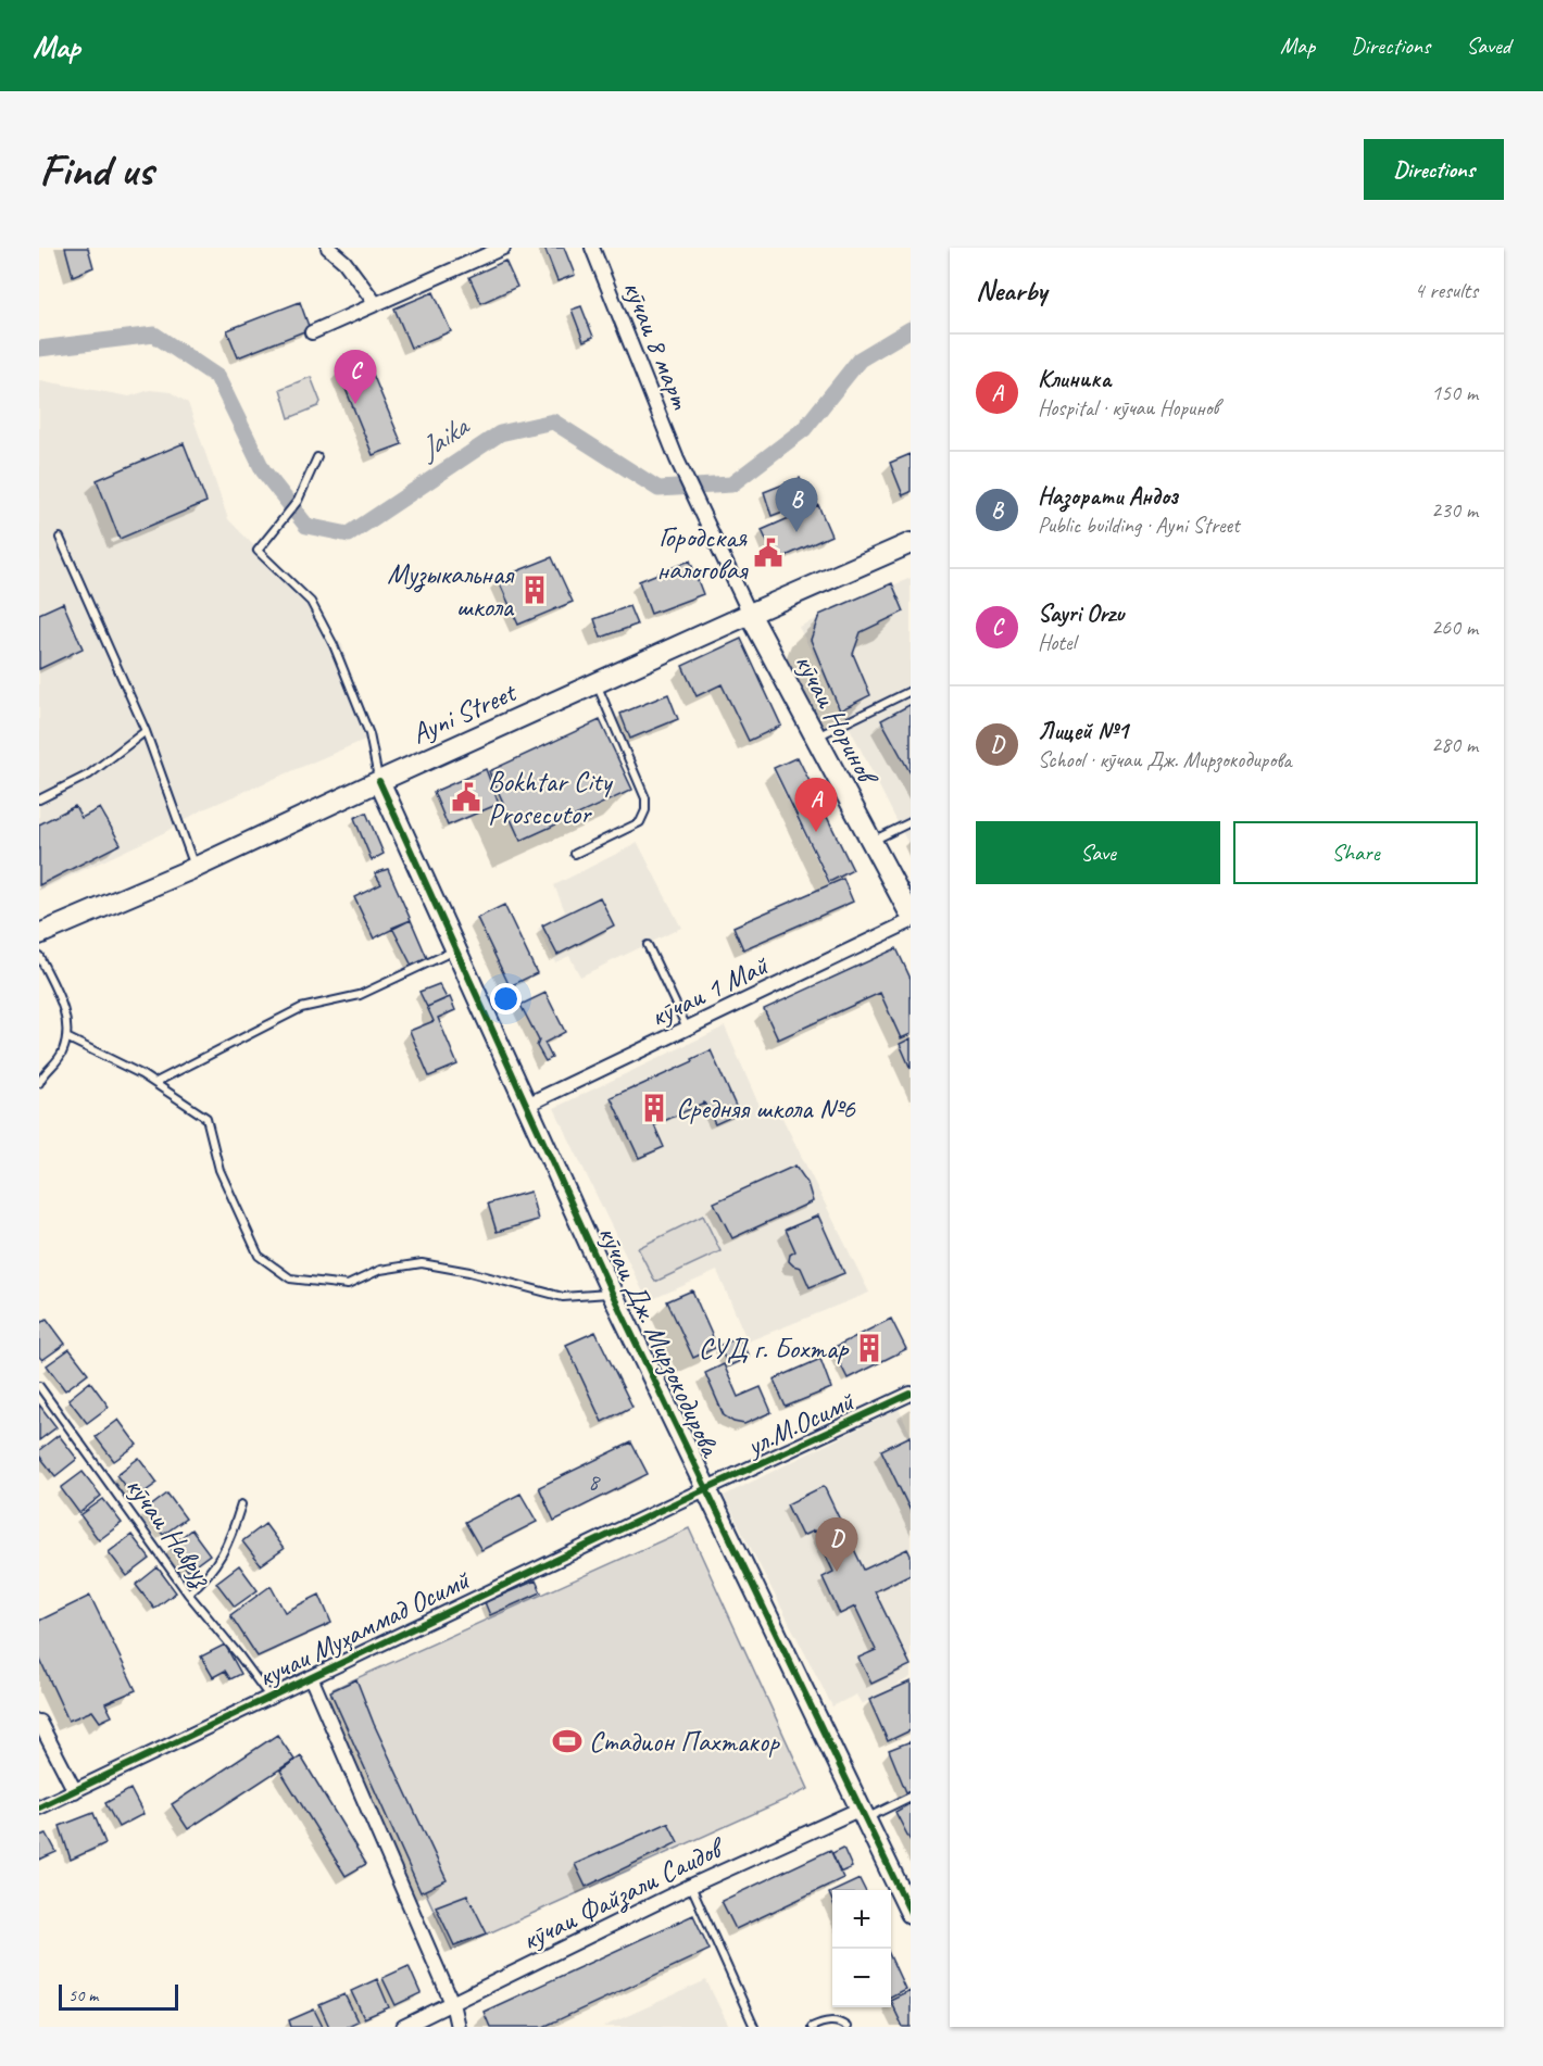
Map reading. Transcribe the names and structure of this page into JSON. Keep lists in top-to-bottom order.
{
  "streets": {
    "street": [
      "кӯчаи 8 март",
      "Ayni Street",
      "кӯчаи Норинов",
      "кӯчаи 1 Май",
      "кӯчаи Дж. Мирзокодирова",
      "ул.М.Осимй",
      "кучаи Муҳаммад Осимй",
      "кӯчаи Файзали Саидов"
    ],
    "lane": ["кӯчаи Навруз"]
  },
  "crossings": [
    ["кӯчаи 8 март", "Ayni Street"],
    ["кӯчаи 8 март", "кӯчаи Норинов"],
    ["Ayni Street", "кӯчаи Норинов"],
    ["Ayni Street", "кӯчаи Дж. Мирзокодирова"],
    ["кӯчаи 1 Май", "кӯчаи Дж. Мирзокодирова"],
    ["кӯчаи Дж. Мирзокодирова", "ул.М.Осимй"],
    ["кӯчаи Дж. Мирзокодирова", "кучаи Муҳаммад Осимй"],
    ["кӯчаи Дж. Мирзокодирова", "кӯчаи Файзали Саидов"],
    ["ул.М.Осимй", "кучаи Муҳаммад Осимй"],
    ["кӯчаи Навруз", "кучаи Муҳаммад Осимй"]
  ],
  "water": ["Jaika"],
  "places": {
    "public building": ["Городская налоговая", "Bokhtar City Prosecutor"],
    "building": ["Музыкальная школа", "Средняя школа №6", "СУД г. Бохтар"],
    "sports": ["Стадион Пахтакор"]
  },
  "house_numbers": ["8"],
  "scale_bar": "50 m",
  "page": {
    "header": "Map",
    "nav": ["Map", "Directions", "Saved"],
    "buttons": [
      "Directions",
      ["Save", "Share"]
    ],
    "title": "Find us",
    "heading": ["Nearby", "4 results"],
    "list": [
      {
        "mark": "A",
        "name": "Клиника",
        "note": "Hospital · кӯчаи Норинов",
        "value": "150 m"
      },
      {
        "mark": "B",
        "name": "Назорати Андоз",
        "note": "Public building · Ayni Street",
        "value": "230 m"
      },
      {
        "mark": "C",
        "name": "Sayri Orzu",
        "note": "Hotel",
        "value": "260 m"
      },
      {
        "mark": "D",
        "name": "Лицей №1",
        "note": "School · кӯчаи Дж. Мирзокодирова",
        "value": "280 m"
      }
    ],
    "pins": [
      "C",
      "B",
      "A",
      "D"
    ],
    "map_buttons": ["+", "−"],
    "scale": "50 m"
  }
}
